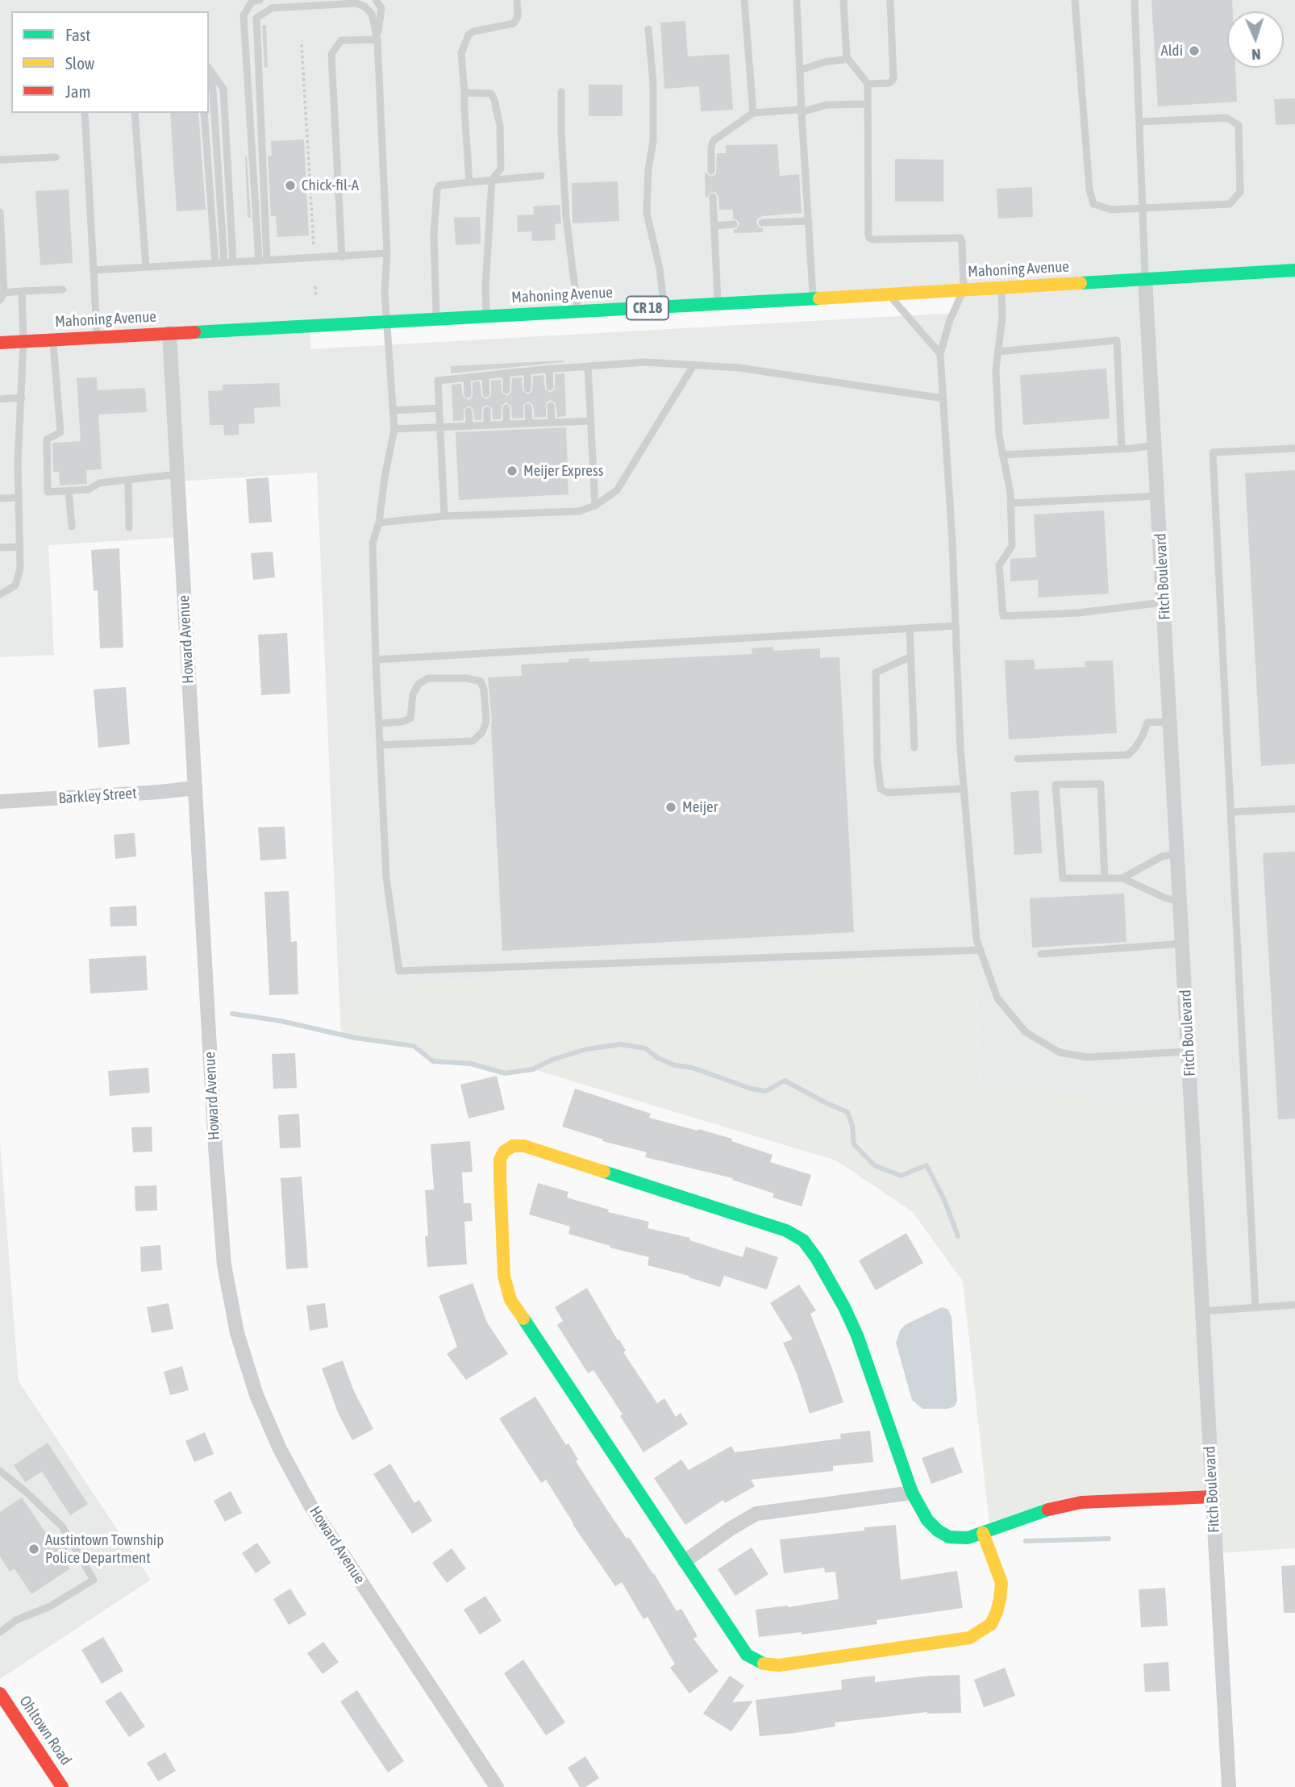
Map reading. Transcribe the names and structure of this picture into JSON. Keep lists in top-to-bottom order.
{
  "streets": {
    "street": [
      "Mahoning Avenue",
      "CR 18",
      "Fitch Boulevard",
      "Howard Avenue",
      "Barkley Street",
      "Ohltown Road"
    ]
  },
  "crossings": [
    ["Mahoning Avenue", "Fitch Boulevard"],
    ["Mahoning Avenue", "Howard Avenue"],
    ["Howard Avenue", "Barkley Street"]
  ],
  "places": [
    "Aldi",
    "Chick-fil-A",
    "Meijer Express",
    "Meijer",
    "Austintown Township Police Department"
  ],
  "legend": ["Fast", "Slow", "Jam"],
  "north": "bottom"
}
